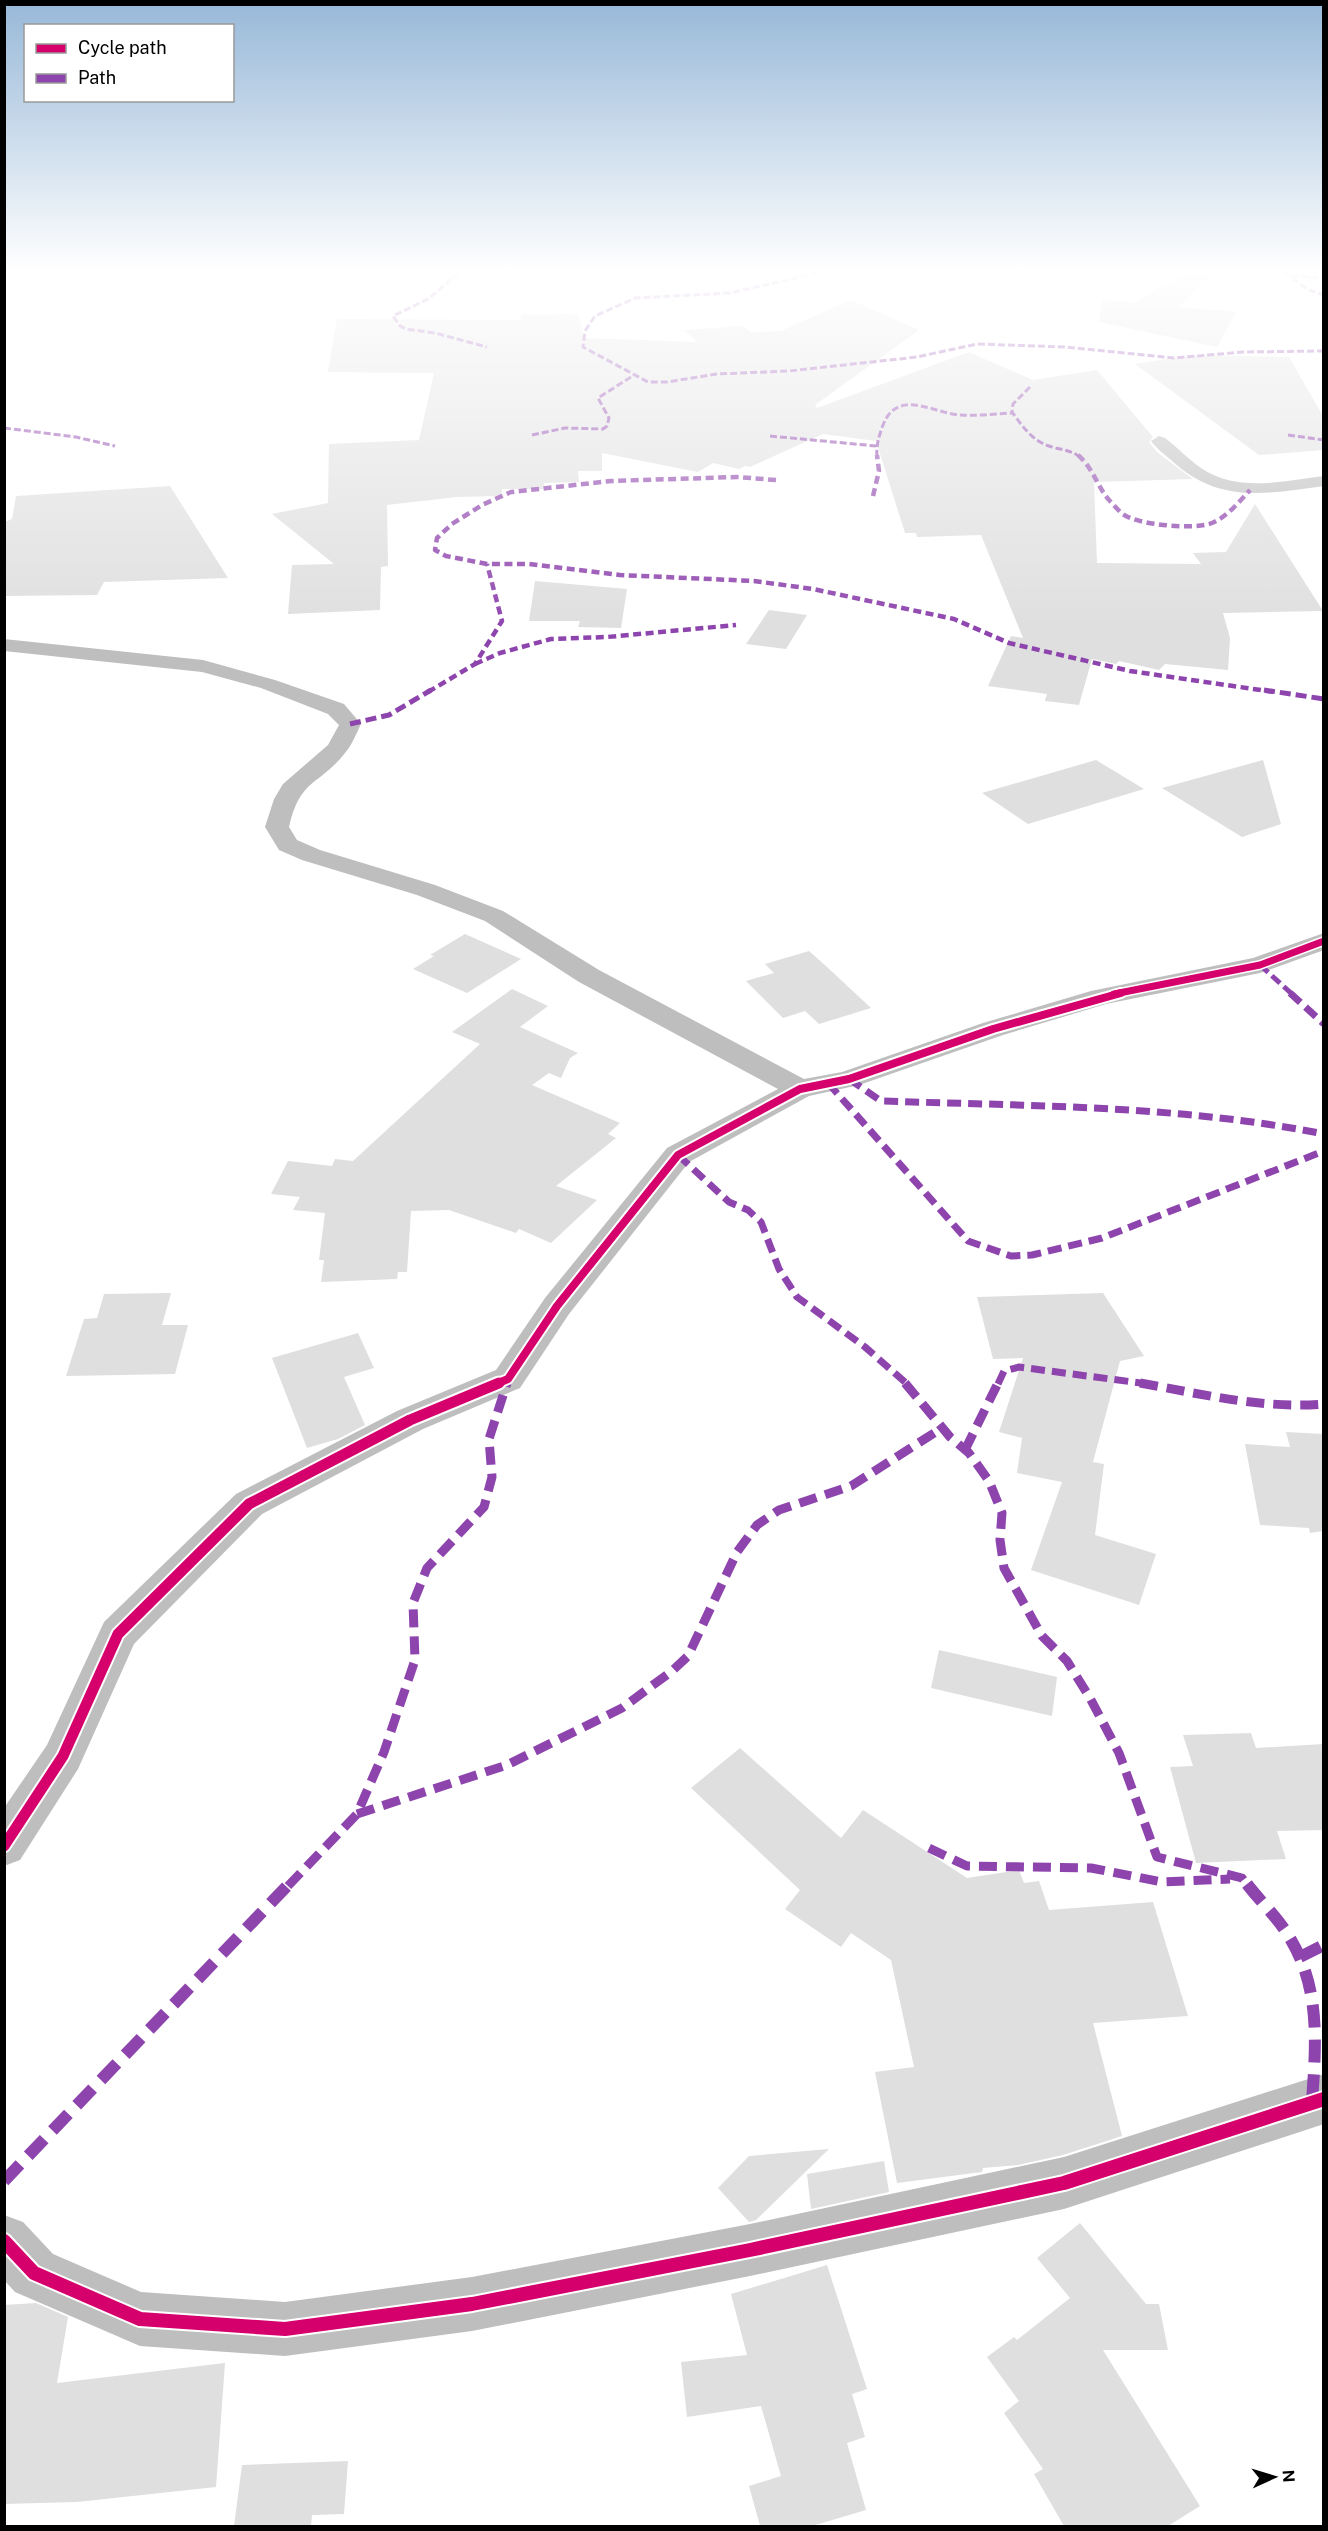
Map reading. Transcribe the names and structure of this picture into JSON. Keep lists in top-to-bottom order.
{
  "legend": ["Cycle path", "Path"],
  "north": "right"
}
